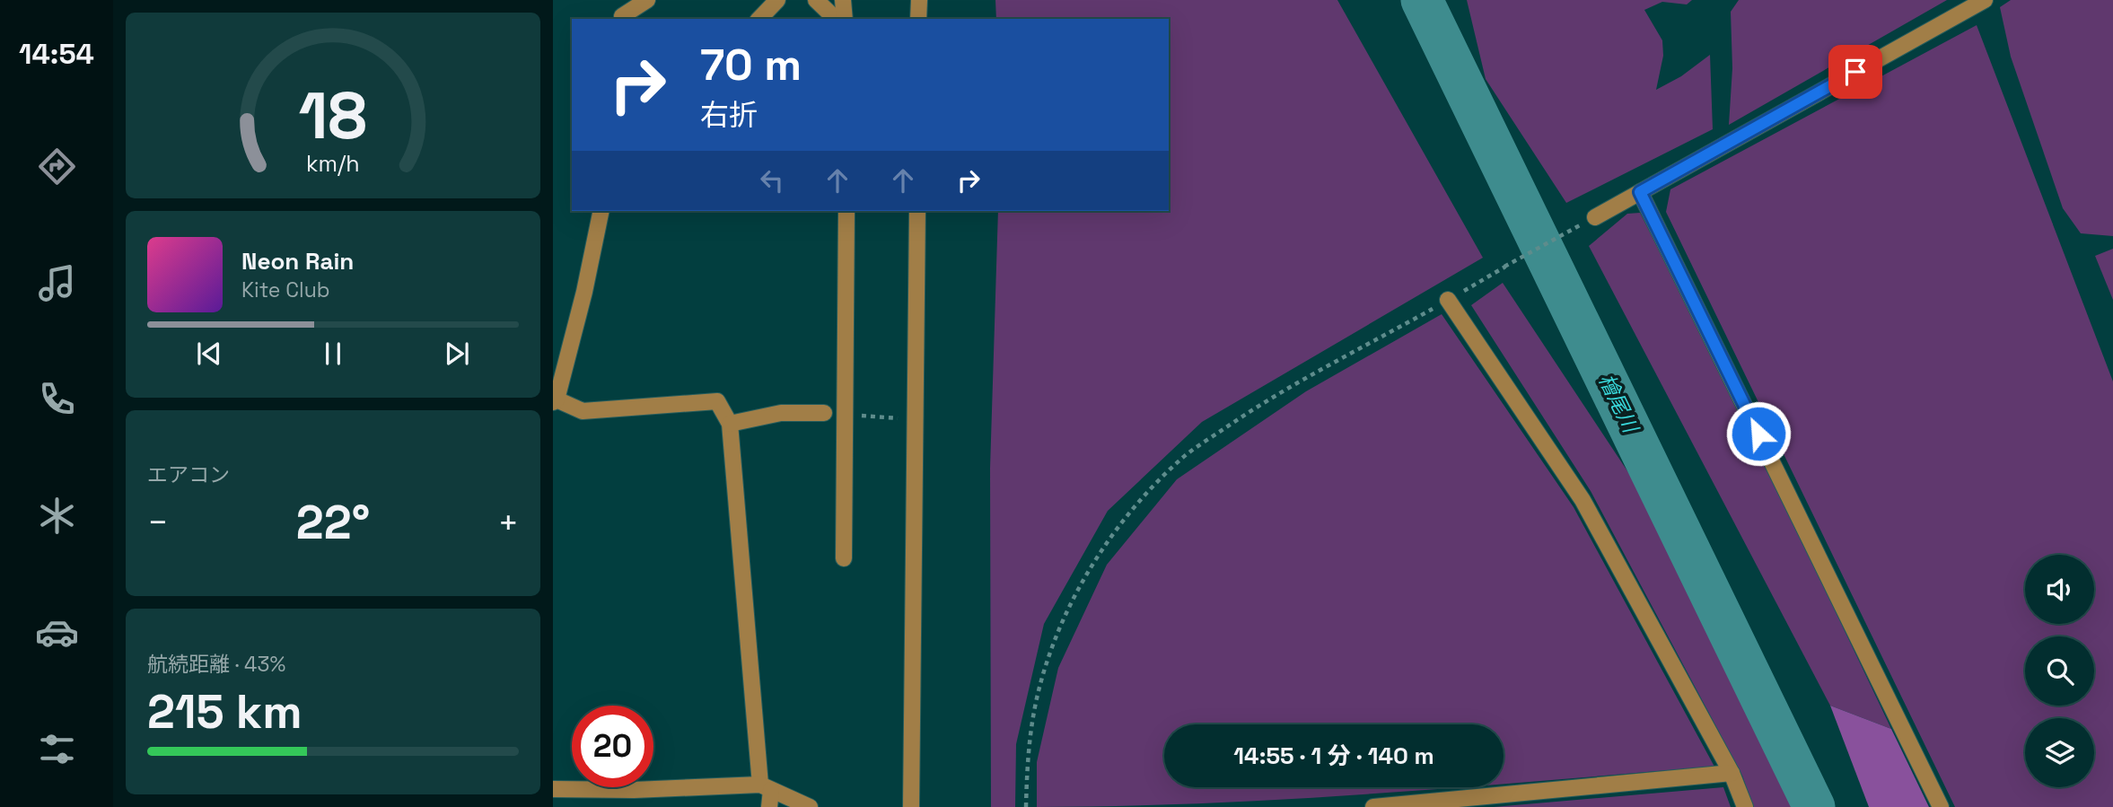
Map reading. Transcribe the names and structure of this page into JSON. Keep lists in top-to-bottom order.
{
  "water": ["檜尾川"],
  "page": {
    "tabs": "14:54",
    "turn": ["70 m", "右折"],
    "song": ["Neon Rain", "Kite Club"],
    "tile": [
      "エアコン",
      ["航続距離 · 43%", "215 km"]
    ],
    "heat": ["−", "22°", "+"],
    "limit": "20",
    "trip": "14:55 · 1 分 · 140 m",
    "gauge": ["18", "km/h"]
  }
}
